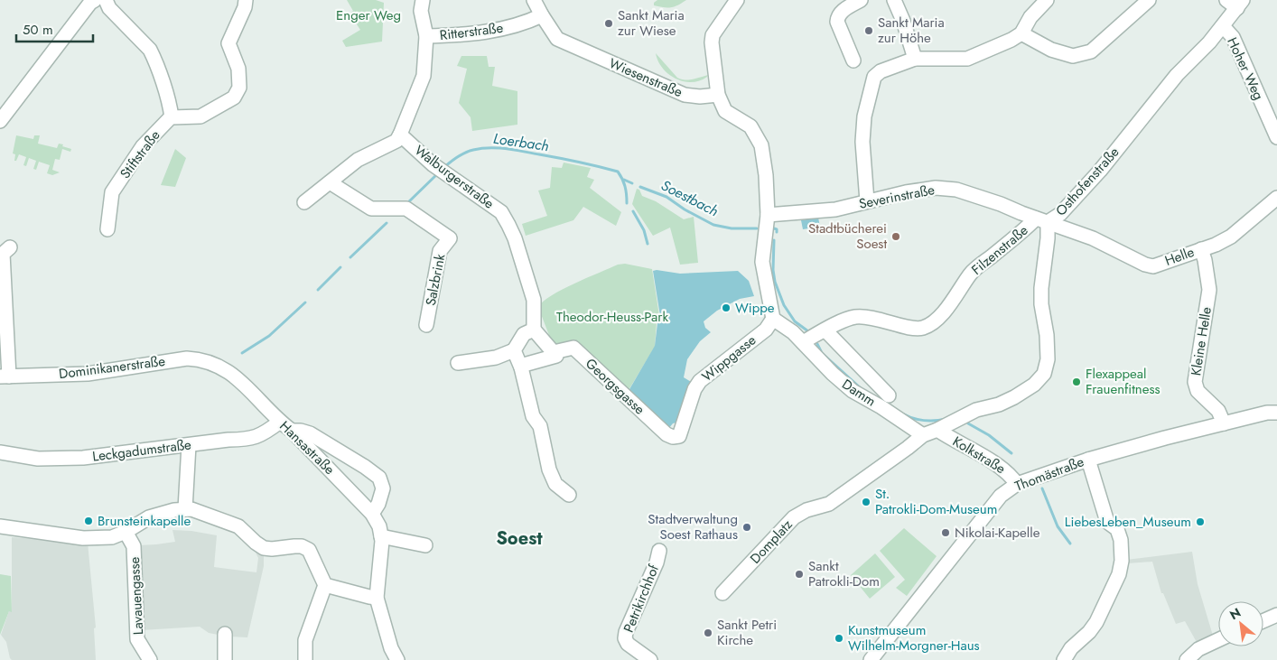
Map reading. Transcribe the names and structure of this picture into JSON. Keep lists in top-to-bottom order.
{
  "streets": {
    "street": [
      "Ritterstraße",
      "Hoher Weg",
      "Wiesenstraße",
      "Stiftstraße",
      "Walburgerstraße",
      "Osthofenstraße",
      "Severinstraße",
      "Filzenstraße",
      "Helle",
      "Salzbrink",
      "Kleine Helle",
      "Wippgasse",
      "Dominikanerstraße",
      "Georgsgasse",
      "Damm",
      "Hansastraße",
      "Leckgadumstraße",
      "Kolkstraße",
      "Thomästraße",
      "Domplatz",
      "Lavauengasse",
      "Petrikirchhof"
    ]
  },
  "crossings": [
    ["Ritterstraße", "Wiesenstraße"],
    ["Hoher Weg", "Osthofenstraße"],
    ["Osthofenstraße", "Severinstraße"],
    ["Osthofenstraße", "Filzenstraße"],
    ["Osthofenstraße", "Helle"],
    ["Osthofenstraße", "Damm"],
    ["Osthofenstraße", "Kolkstraße"],
    ["Osthofenstraße", "Domplatz"],
    ["Severinstraße", "Filzenstraße"],
    ["Severinstraße", "Helle"],
    ["Filzenstraße", "Helle"],
    ["Filzenstraße", "Damm"],
    ["Helle", "Kleine Helle"],
    ["Kleine Helle", "Thomästraße"],
    ["Wippgasse", "Georgsgasse"],
    ["Dominikanerstraße", "Hansastraße"],
    ["Damm", "Domplatz"],
    ["Hansastraße", "Leckgadumstraße"],
    ["Kolkstraße", "Thomästraße"]
  ],
  "districts": ["Soest"],
  "water": ["Loerbach", "Soestbach"],
  "parks": ["Enger Weg", "Theodor-Heuss-Park"],
  "places": [
    "Sankt Maria zur Wiese",
    "Sankt Maria zur Höhe",
    "Stadtbücherei Soest",
    "Wippe",
    "Flexappeal Frauenfitness",
    "St. Patrokli-Dom-Museum",
    "Brunsteinkapelle",
    "LiebesLeben_Museum",
    "Stadtverwaltung Soest Rathaus",
    "Nikolai-Kapelle",
    "Sankt Patrokli-Dom",
    "Sankt Petri Kirche",
    "Kunstmuseum Wilhelm-Morgner-Haus"
  ],
  "scale_bar": "50 m",
  "north": "top left"
}
